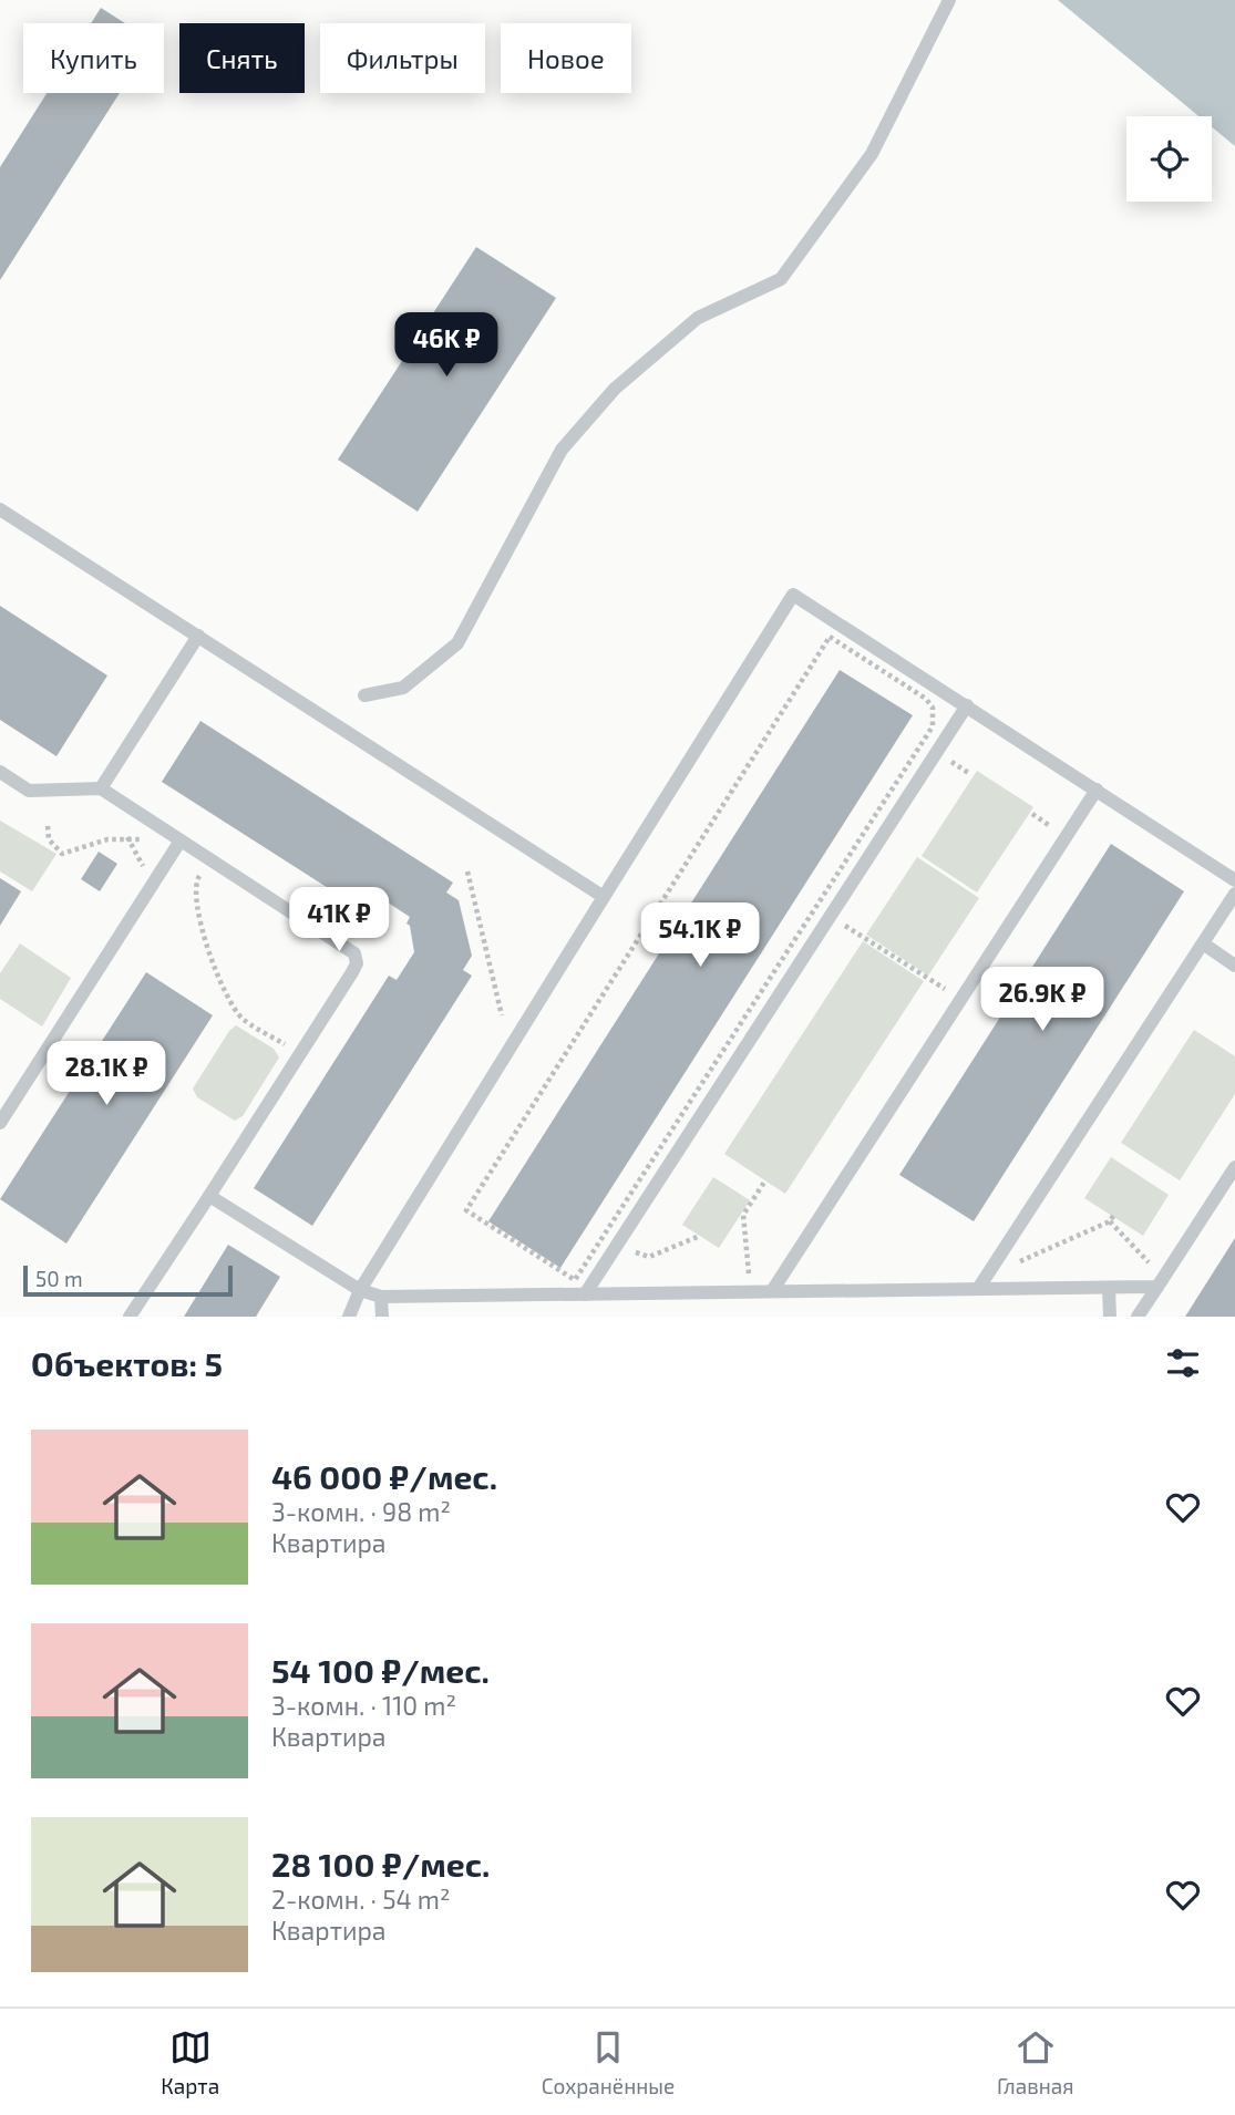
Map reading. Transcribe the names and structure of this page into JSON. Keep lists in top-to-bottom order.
{
  "scale_bar": "50 m",
  "page": {
    "chip": [
      "Купить",
      "Снять",
      "Фильтры",
      "Новое"
    ],
    "price": [
      "46K ₽",
      "41K ₽",
      "54.1K ₽",
      "26.9K ₽",
      "28.1K ₽"
    ],
    "scale": "50 m",
    "heading": "Объектов: 5",
    "list": [
      {
        "name": "46 000 ₽/мес.",
        "note": "3-комн. · 98 m² · Квартира"
      },
      {
        "name": "54 100 ₽/мес.",
        "note": "3-комн. · 110 m² · Квартира"
      },
      {
        "name": "28 100 ₽/мес.",
        "note": "2-комн. · 54 m² · Квартира"
      }
    ],
    "tabs": ["Карта", "Сохранённые", "Главная"]
  }
}
